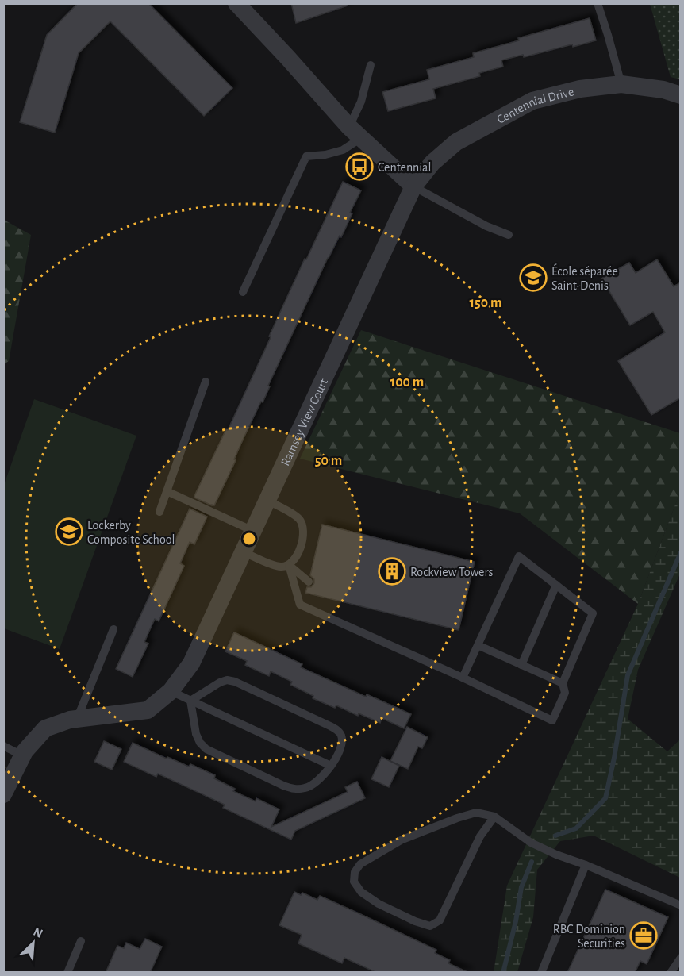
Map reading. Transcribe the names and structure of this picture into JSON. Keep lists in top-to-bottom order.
{
  "streets": {
    "street": ["Centennial Drive", "Ramsey View Court"]
  },
  "crossings": [
    ["Centennial Drive", "Ramsey View Court"]
  ],
  "places": {
    "bus stop": ["Centennial"],
    "school or university": ["École séparée Saint-Denis", "Lockerby Composite School"],
    "building": ["Rockview Towers"],
    "office": ["RBC Dominion Securities"]
  },
  "north": "top right",
  "rings": ["150 m", "100 m", "50 m"]
}
